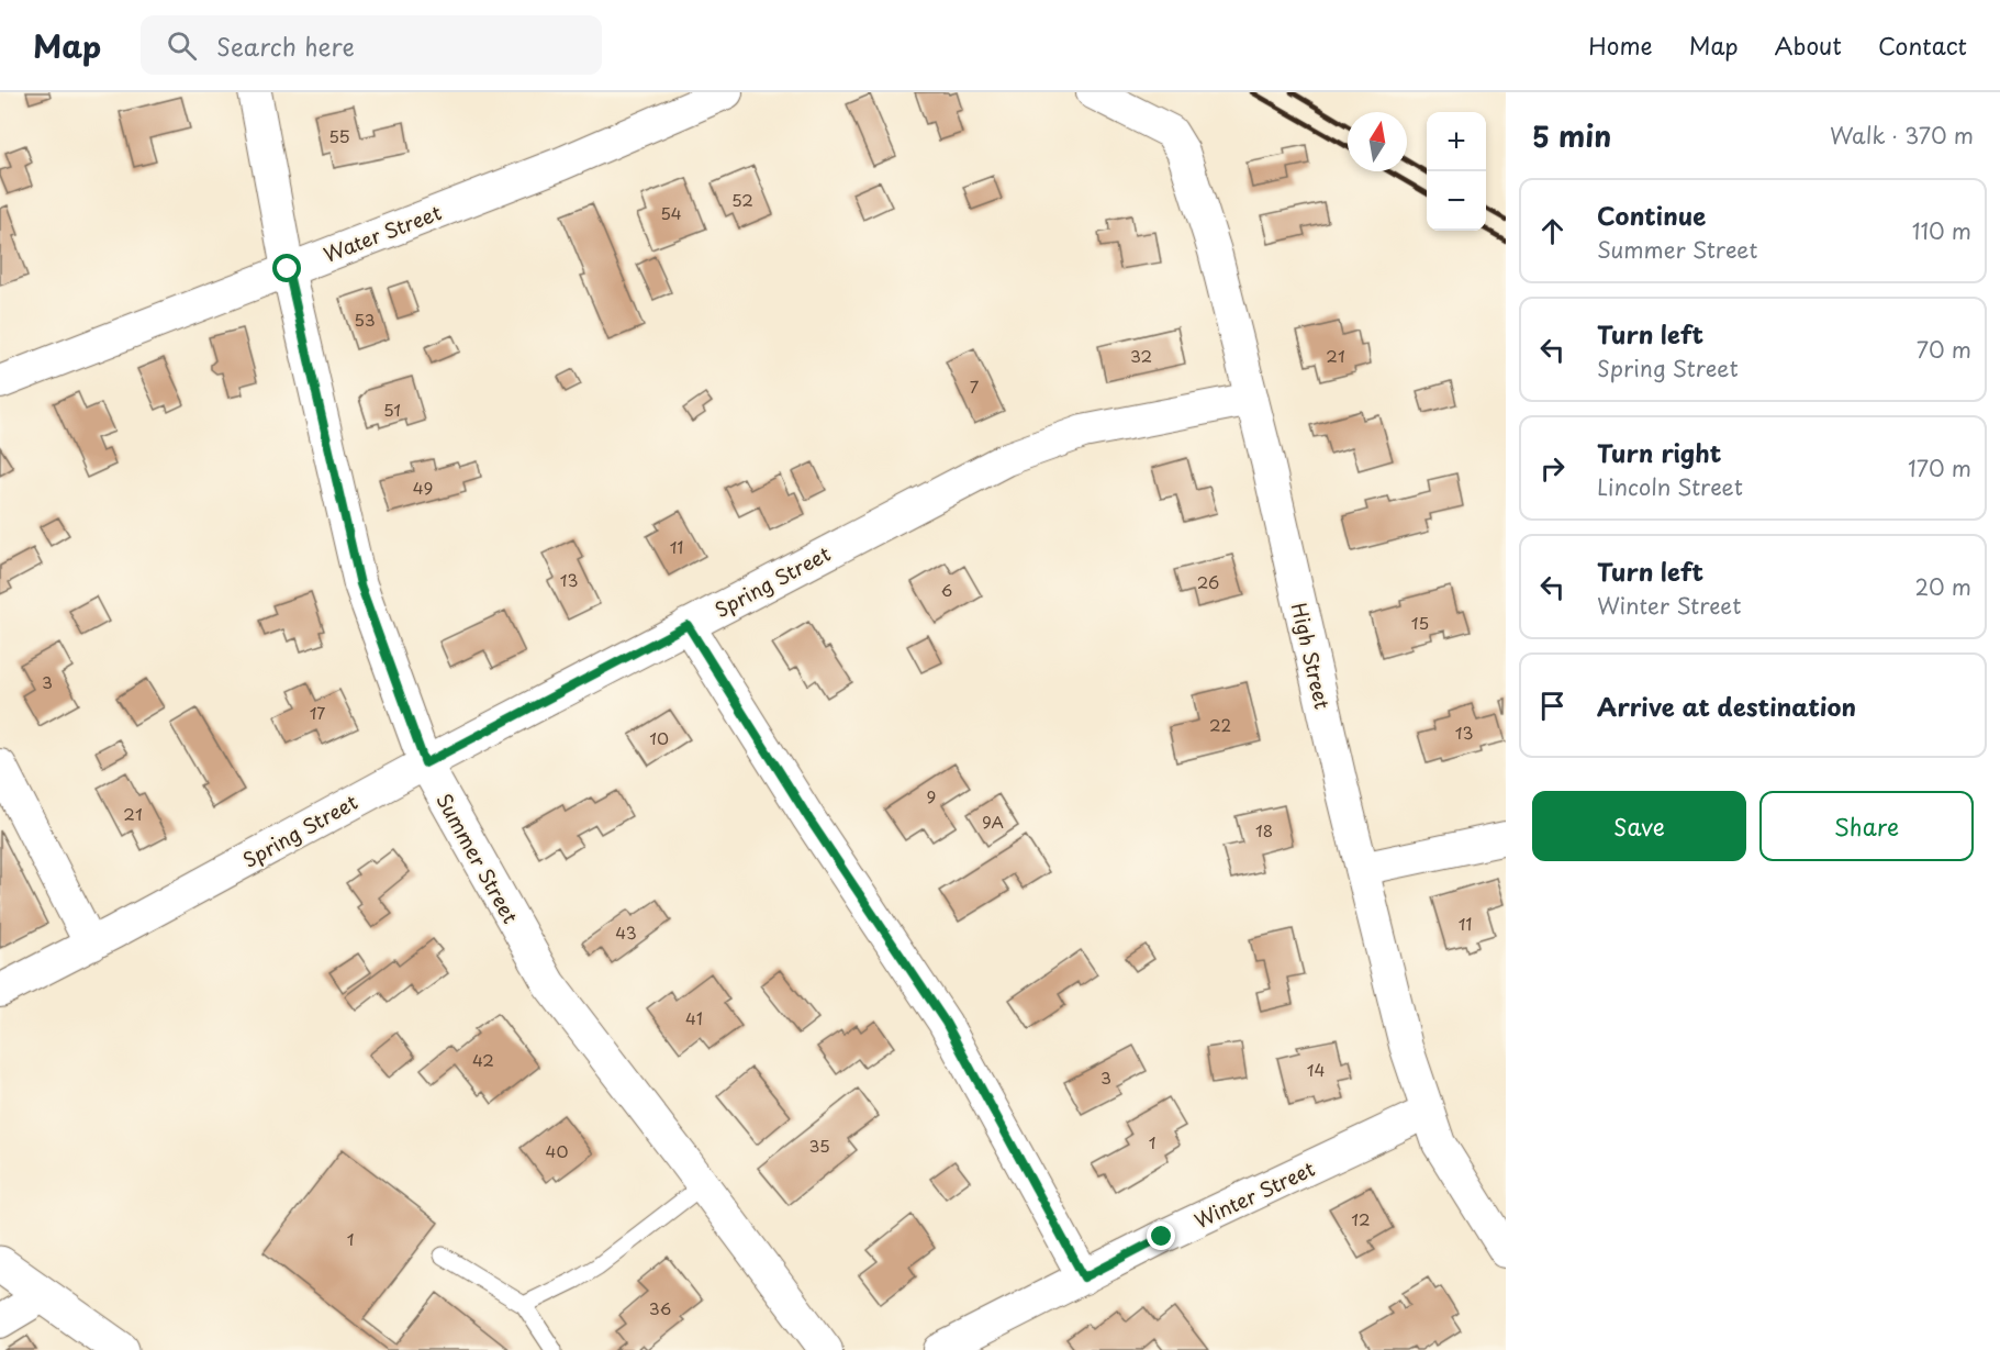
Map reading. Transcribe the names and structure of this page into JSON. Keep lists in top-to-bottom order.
{
  "streets": {
    "street": [
      "Water Street",
      "Spring Street",
      "High Street",
      "Summer Street",
      "Winter Street"
    ]
  },
  "crossings": [
    ["Water Street", "Summer Street"],
    ["Spring Street", "High Street"],
    ["Spring Street", "Summer Street"],
    ["High Street", "Winter Street"]
  ],
  "house_numbers": [
    "55",
    "52",
    "54",
    "53",
    "32",
    "21",
    "7",
    "51",
    "49",
    "11",
    "13",
    "26",
    "6",
    "15",
    "3",
    "17",
    "22",
    "13",
    "10",
    "9",
    "21",
    "9A",
    "18",
    "11",
    "43",
    "41",
    "42",
    "14",
    "3",
    "1",
    "35",
    "40",
    "12",
    "1",
    "36"
  ],
  "north": "top",
  "page": {
    "header": "Map",
    "search": "Search here",
    "nav": [
      "Home",
      "Map",
      "About",
      "Contact"
    ],
    "heading": ["5 min", "Walk · 370 m"],
    "map_buttons": ["+", "−"],
    "list": [
      ["Continue", "Summer Street", "110 m"],
      ["Turn left", "Spring Street", "70 m"],
      ["Turn right", "Lincoln Street", "170 m"],
      ["Turn left", "Winter Street", "20 m"],
      "Arrive at destination"
    ],
    "buttons": ["Save", "Share"]
  }
}
